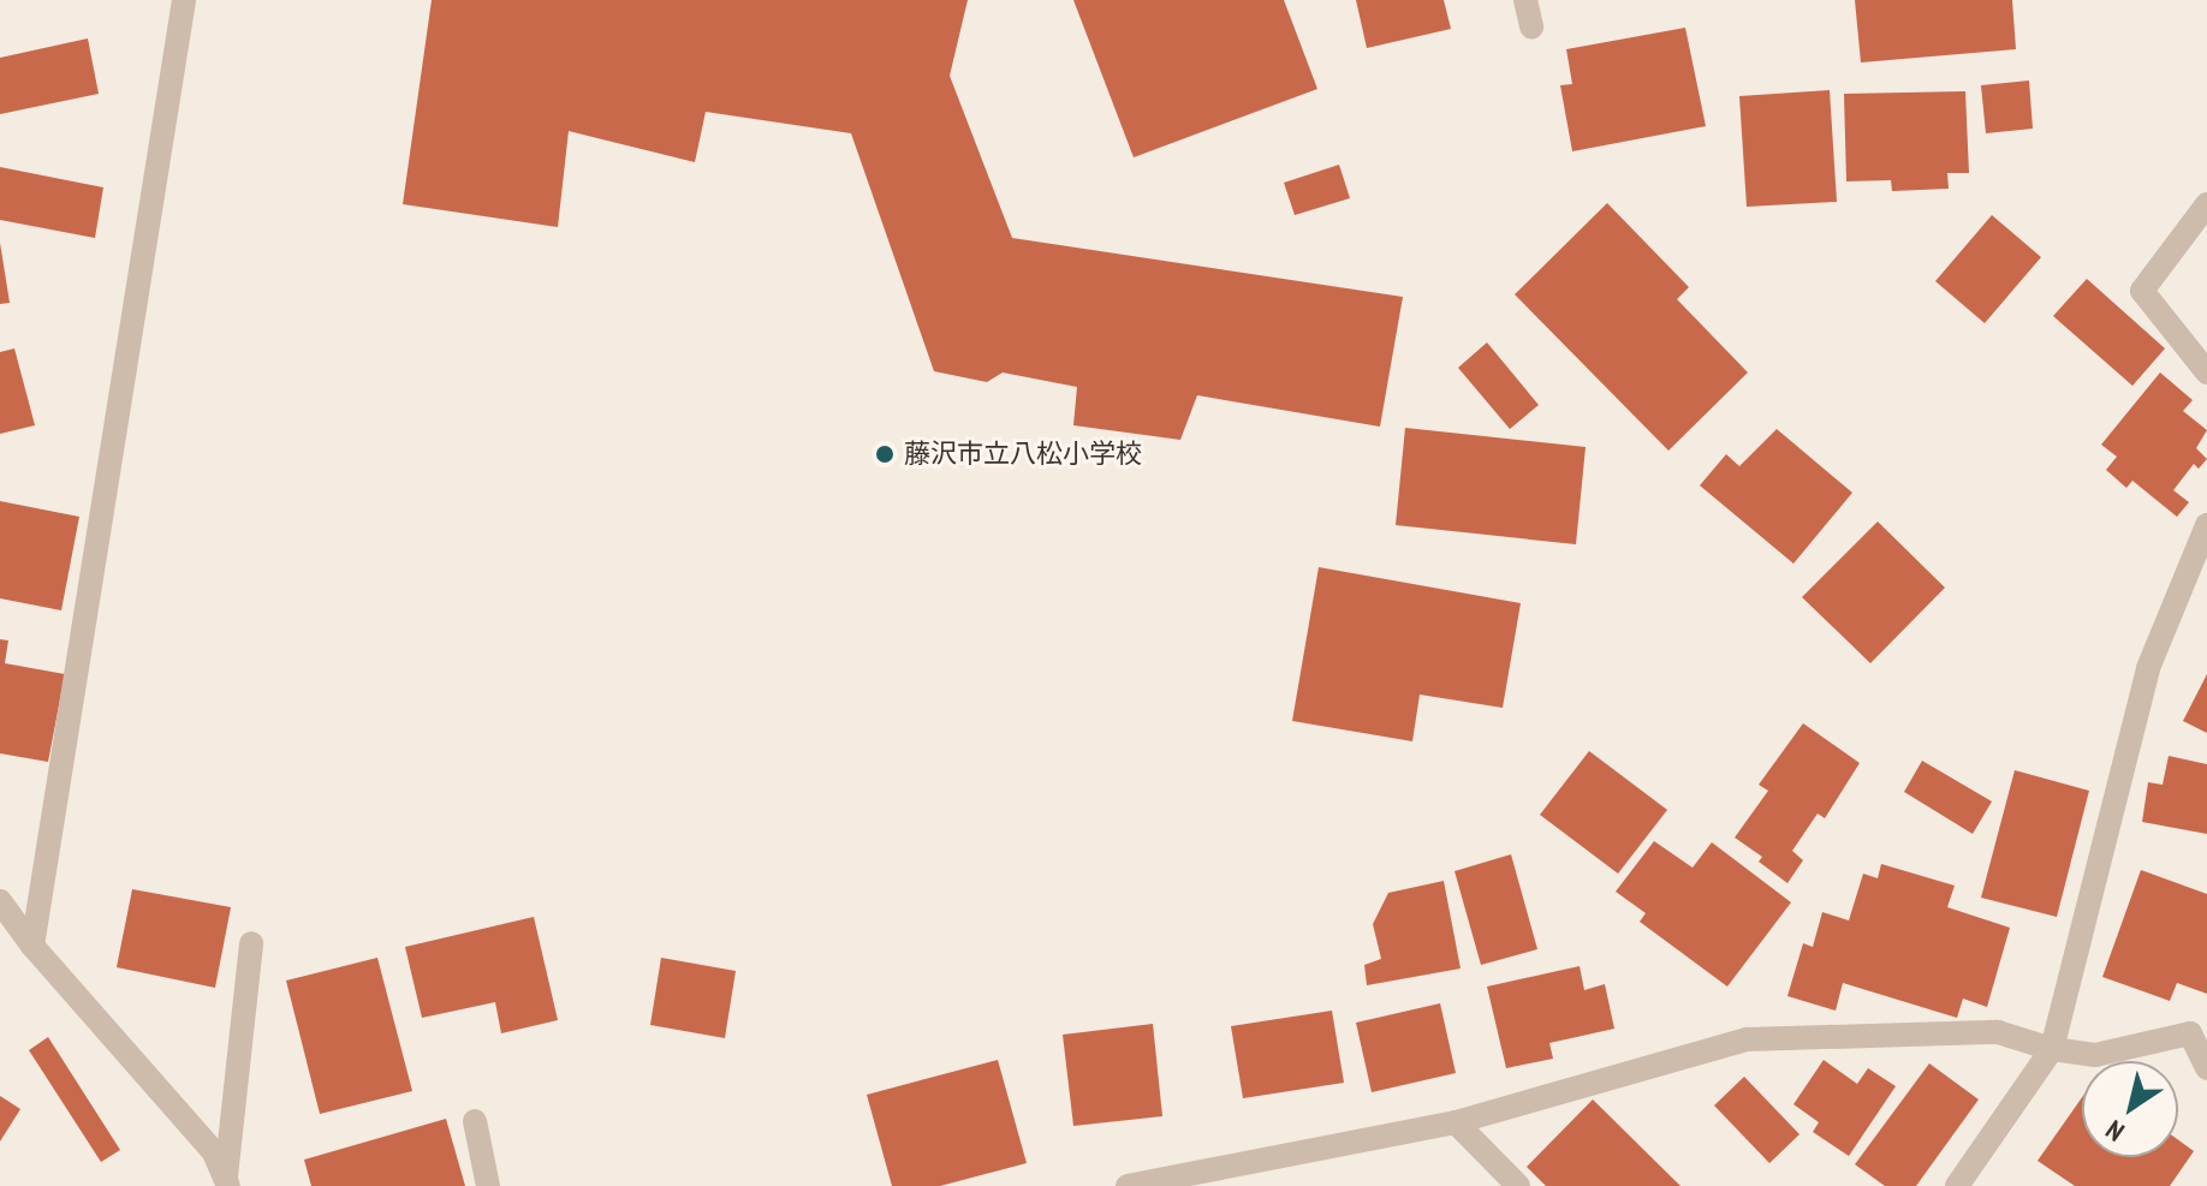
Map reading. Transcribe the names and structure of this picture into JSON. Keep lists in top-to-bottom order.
{
  "places": ["藤沢市立八松小学校"],
  "north": "bottom left"
}
